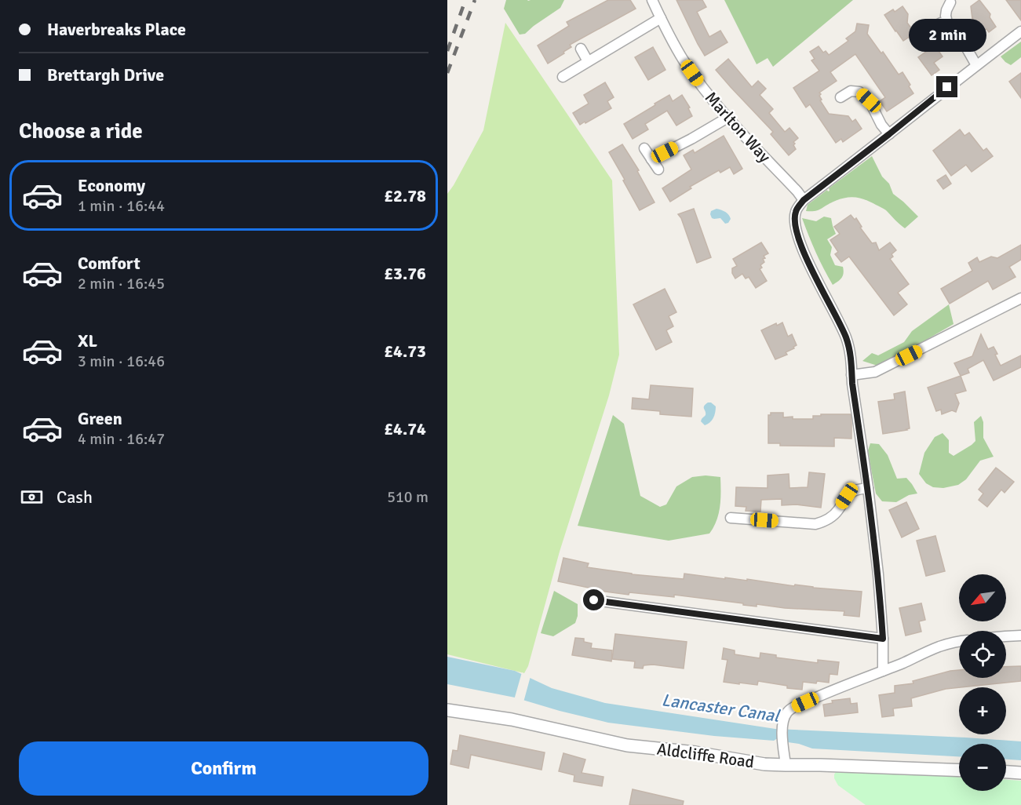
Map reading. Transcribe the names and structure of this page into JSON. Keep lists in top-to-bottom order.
{
  "streets": {
    "street": ["Marlton Way", "Aldcliffe Road"]
  },
  "water": ["Lancaster Canal"],
  "north": "bottom left",
  "page": {
    "banner": ["Haverbreaks Place", "Brettargh Drive"],
    "bubble": "2 min",
    "heading": "Choose a ride",
    "list": [
      {
        "name": "Economy",
        "note": "1 min · 16:44",
        "value": "£2.78"
      },
      {
        "name": "Comfort",
        "note": "2 min · 16:45",
        "value": "£3.76"
      },
      {
        "name": "XL",
        "note": "3 min · 16:46",
        "value": "£4.73"
      },
      {
        "name": "Green",
        "note": "4 min · 16:47",
        "value": "£4.74"
      }
    ],
    "pay": ["Cash", "510 m"],
    "map_buttons": ["+", "−"],
    "buttons": "Confirm"
  }
}
